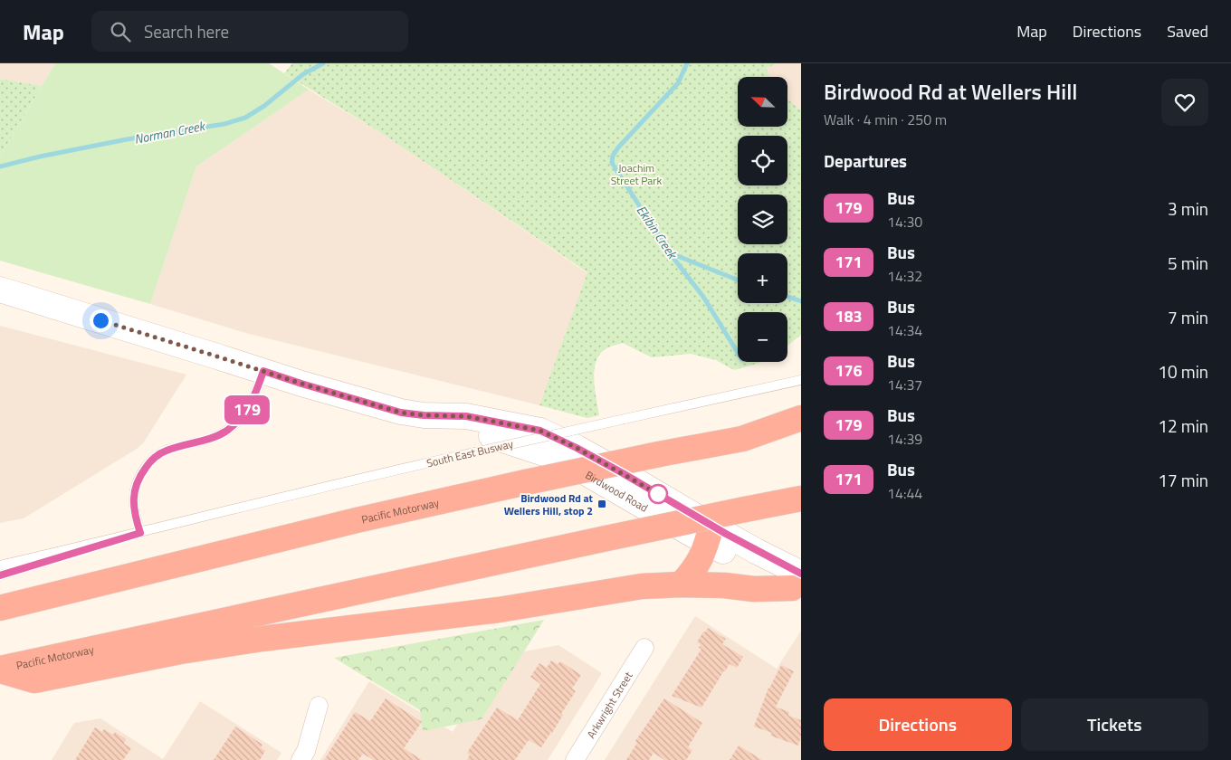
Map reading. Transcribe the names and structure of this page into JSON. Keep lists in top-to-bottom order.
{
  "streets": {
    "highway": ["Pacific Motorway"],
    "main road": ["Birdwood Road"],
    "street": ["Arkwright Street"],
    "lane": ["South East Busway"]
  },
  "water": ["Norman Creek", "Ekibin Creek"],
  "parks": ["Joachim Street Park"],
  "places": {
    "transit": ["Birdwood Rd at Wellers Hill, stop 2"]
  },
  "lines": ["bus line 179"],
  "north": "top left",
  "page": {
    "header": "Map",
    "search": "Search here",
    "nav": ["Map", "Directions", "Saved"],
    "on_map": "179",
    "heading": [
      ["Birdwood Rd at Wellers Hill", "Walk · 4 min · 250 m"],
      "Departures"
    ],
    "map_buttons": ["+", "−"],
    "list": [
      {
        "mark": "179",
        "name": "Bus",
        "note": "14:30",
        "value": "3 min"
      },
      {
        "mark": "171",
        "name": "Bus",
        "note": "14:32",
        "value": "5 min"
      },
      {
        "mark": "183",
        "name": "Bus",
        "note": "14:34",
        "value": "7 min"
      },
      {
        "mark": "176",
        "name": "Bus",
        "note": "14:37",
        "value": "10 min"
      },
      {
        "mark": "179",
        "name": "Bus",
        "note": "14:39",
        "value": "12 min"
      },
      {
        "mark": "171",
        "name": "Bus",
        "note": "14:44",
        "value": "17 min"
      }
    ],
    "buttons": ["Directions", "Tickets"]
  }
}
